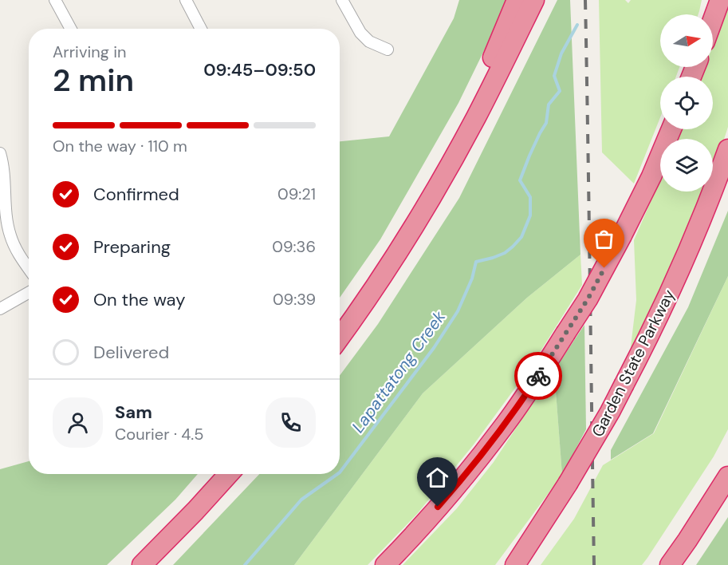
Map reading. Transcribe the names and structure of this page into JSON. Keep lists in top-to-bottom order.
{
  "streets": {
    "highway": ["Garden State Parkway"]
  },
  "water": ["Lapattatong Creek"],
  "north": "right",
  "page": {
    "heading": ["2 min", "Arriving in", "09:45–09:50"],
    "panel": ["Sam", "Courier · 4.5"],
    "bar": "On the way · 110 m",
    "list": [
      ["Confirmed", "09:21"],
      ["Preparing", "09:36"],
      ["On the way", "09:39"],
      "Delivered"
    ]
  }
}
